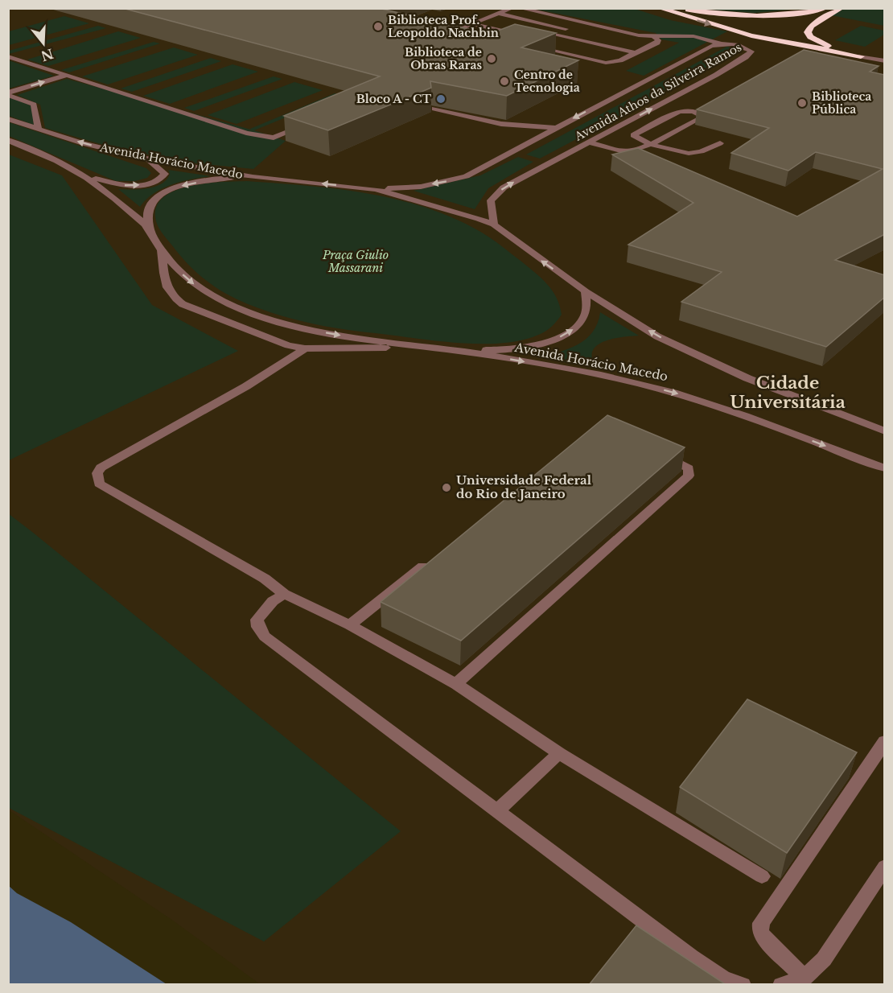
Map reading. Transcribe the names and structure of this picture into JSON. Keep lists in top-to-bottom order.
{
  "streets": {
    "street": ["Avenida Athos da Silveira Ramos", "Avenida Horácio Macedo"]
  },
  "districts": ["Cidade Universitária"],
  "parks": ["Praça Giulio Massarani"],
  "places": [
    "Biblioteca Prof. Leopoldo Nachbin",
    "Biblioteca de Obras Raras",
    "Centro de Tecnologia",
    "Bloco A - CT",
    "Biblioteca Pública",
    "Universidade Federal do Rio de Janeiro"
  ],
  "north": "bottom"
}
